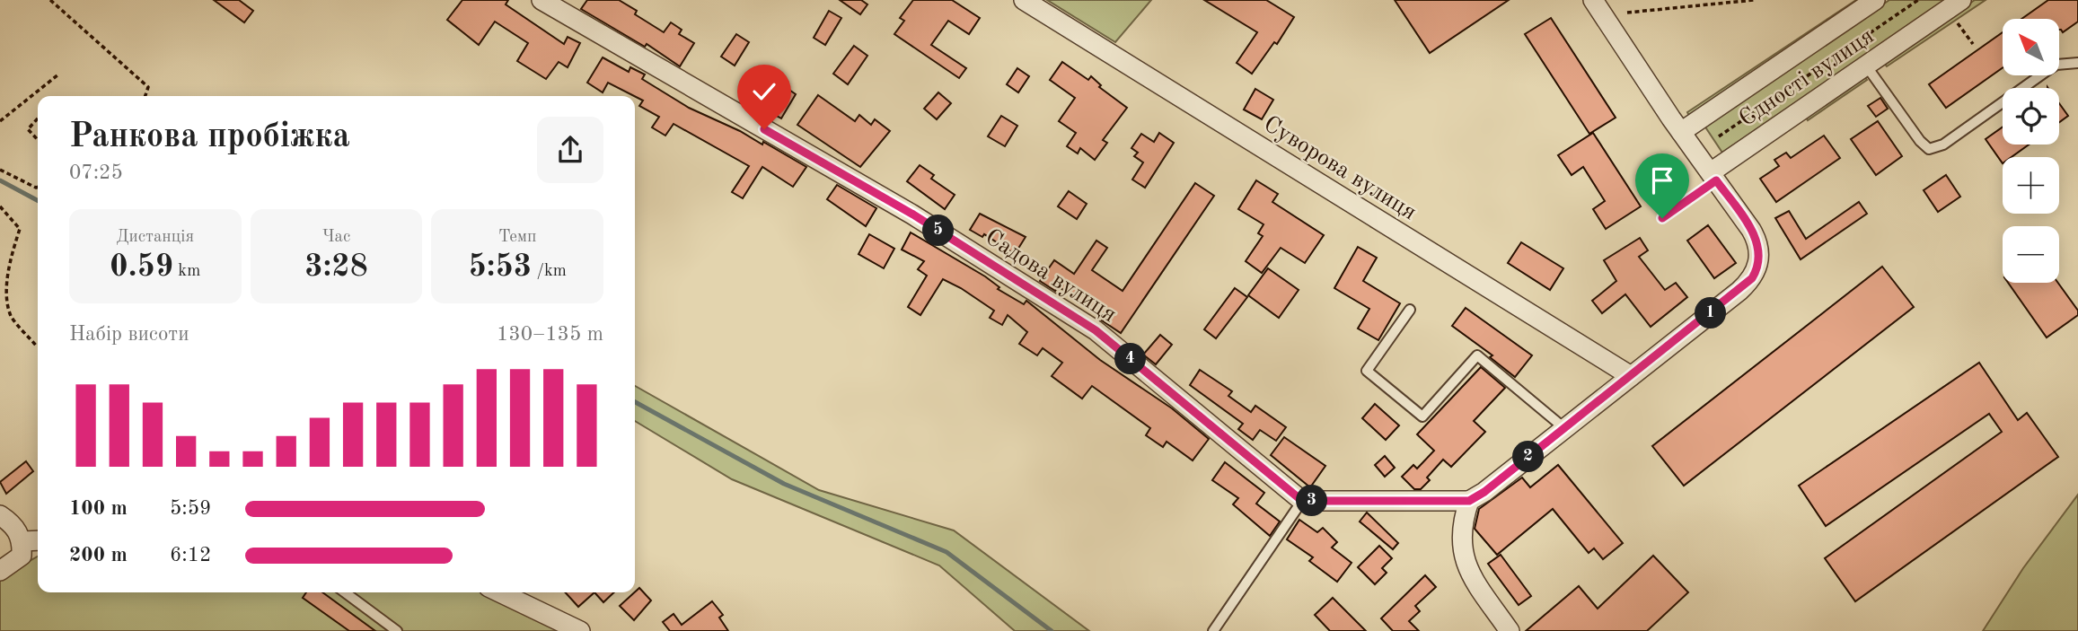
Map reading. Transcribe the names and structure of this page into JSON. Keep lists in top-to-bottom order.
{
  "streets": {
    "street": ["Єдності вулиця", "Суворова вулиця", "Садова вулиця"]
  },
  "north": "top left",
  "page": {
    "map_buttons": ["+", "−"],
    "heading": ["Ранкова пробіжка", "07:25"],
    "stats": [
      ["Дистанція", "0.59 km"],
      ["Час", "3:28"],
      ["Темп", "5:53 /km"]
    ],
    "pins": [
      "5",
      "1",
      "4",
      "2",
      "3"
    ],
    "chart": ["Набір висоти", "130–135 m"],
    "list": [
      {
        "name": "100 m",
        "note": "5:59"
      },
      {
        "name": "200 m",
        "note": "6:12"
      }
    ]
  }
}
